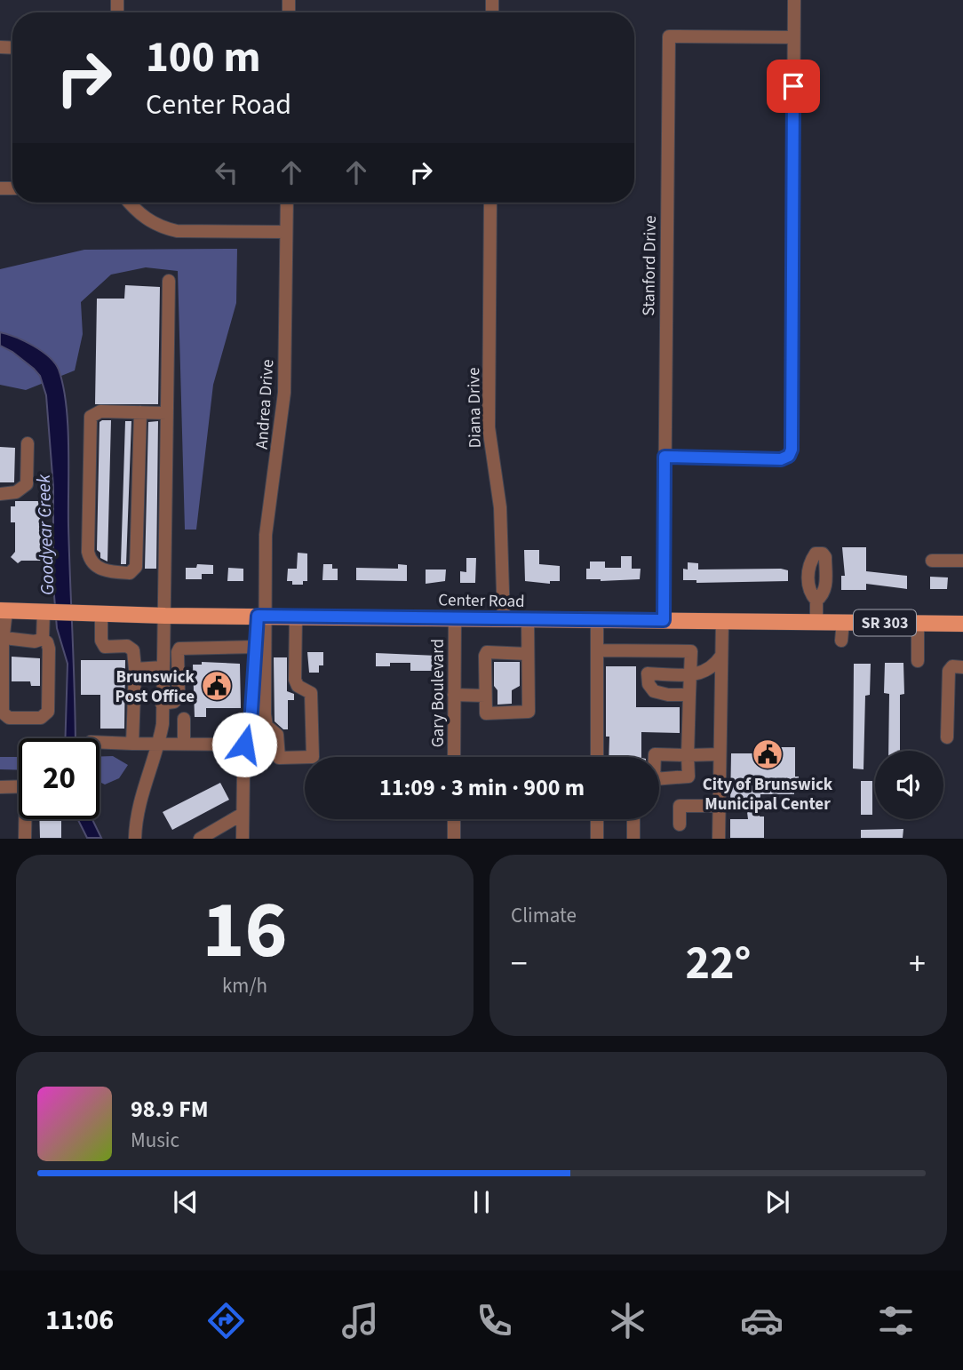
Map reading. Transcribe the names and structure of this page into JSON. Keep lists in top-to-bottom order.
{
  "streets": {
    "main road": ["Center Road", "SR 303"],
    "street": [
      "Stanford Drive",
      "Andrea Drive",
      "Diana Drive",
      "Gary Boulevard"
    ]
  },
  "crossings": [
    ["Stanford Drive", "Center Road"],
    ["Andrea Drive", "Center Road"],
    ["Diana Drive", "Center Road"],
    ["Center Road", "Gary Boulevard"]
  ],
  "water": ["Goodyear Creek"],
  "places": {
    "public building": ["Brunswick Post Office", "City of Brunswick Municipal Center"]
  },
  "page": {
    "turn": ["100 m", "Center Road"],
    "limit": "20",
    "trip": "11:09 · 3 min · 900 m",
    "tile": [
      ["16", "km/h"],
      "Climate"
    ],
    "heat": ["−", "22°", "+"],
    "song": ["98.9 FM", "Music"],
    "tabs": "11:06"
  }
}
